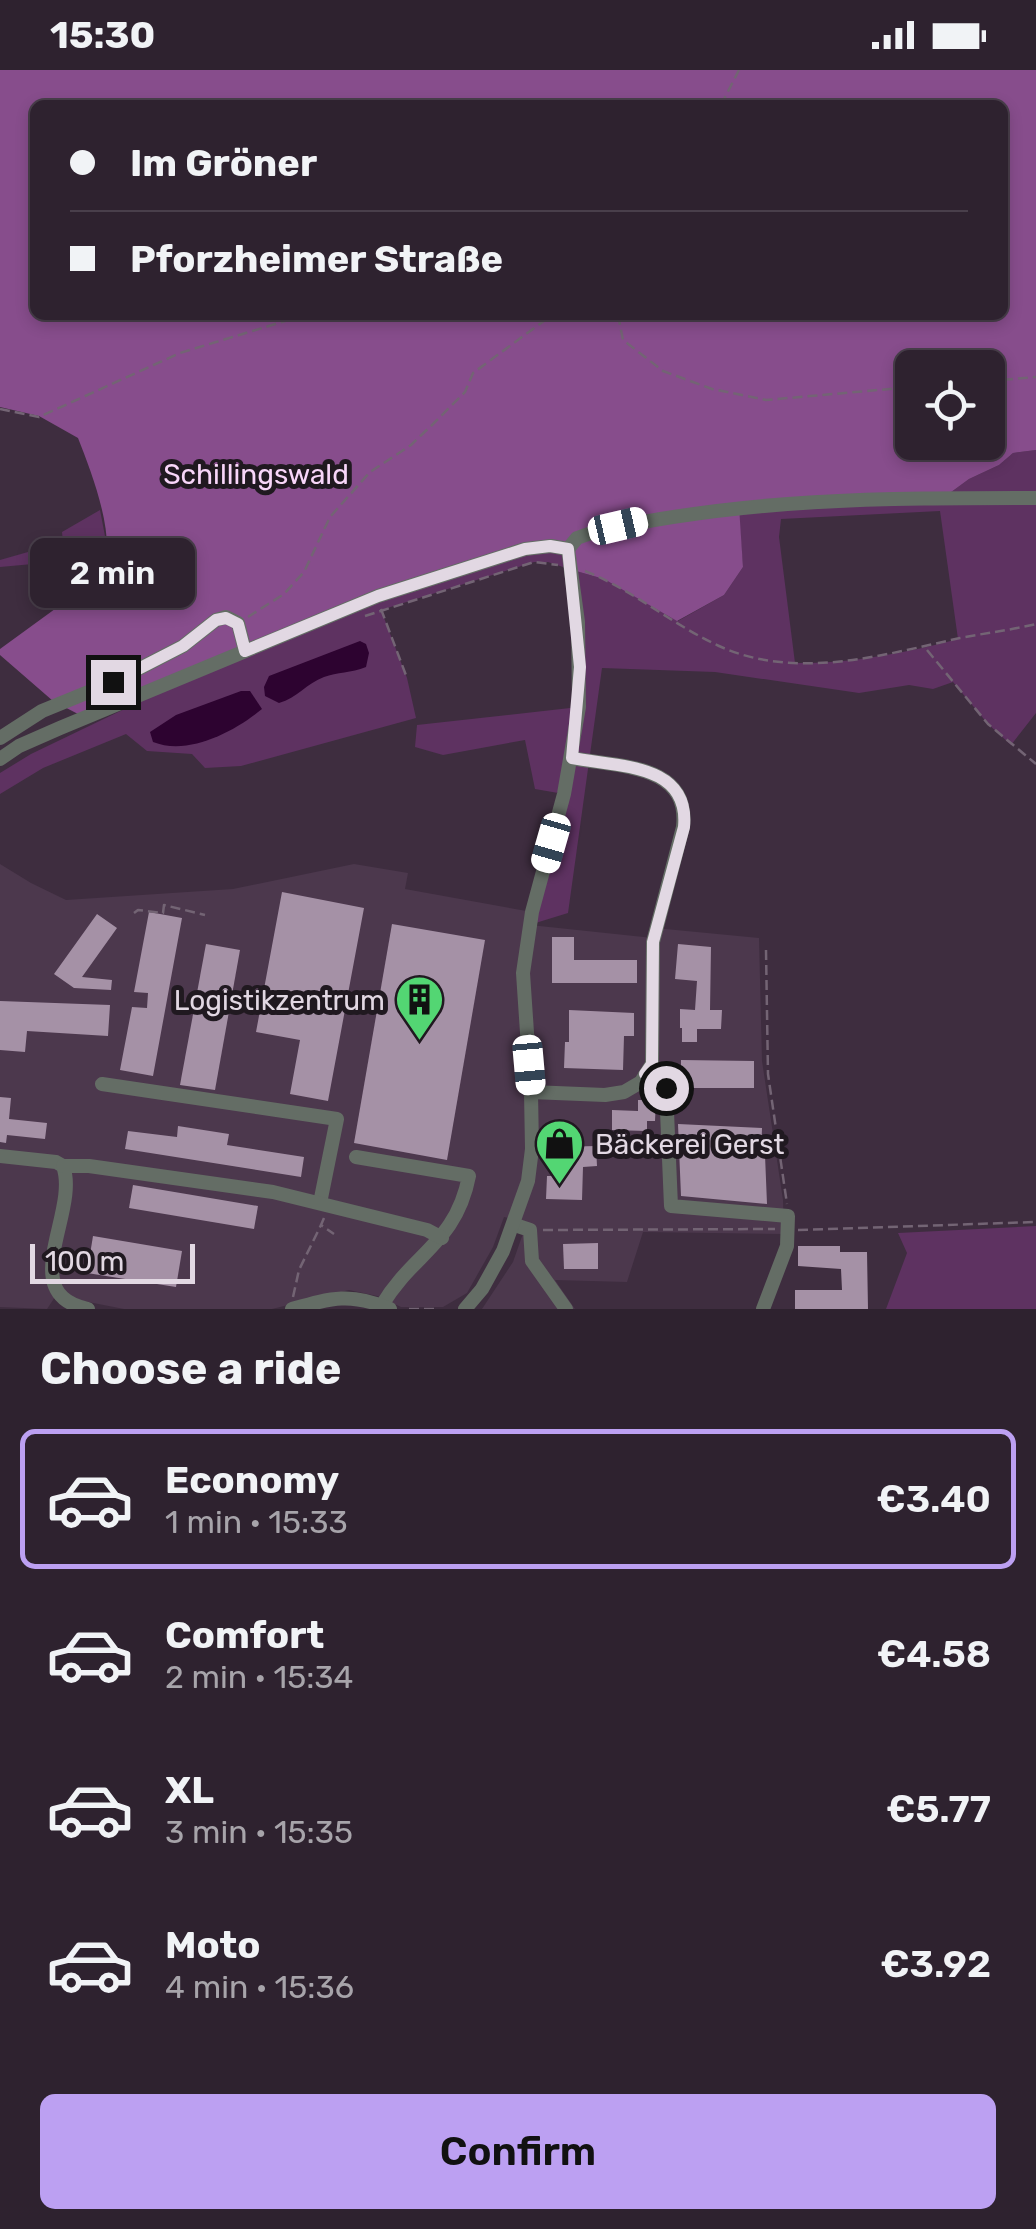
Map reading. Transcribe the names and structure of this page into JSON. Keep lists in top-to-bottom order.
{
  "parks": ["Schillingswald"],
  "places": {
    "building": ["Logistikzentrum"],
    "shop": ["Bäckerei Gerst"]
  },
  "scale_bar": "100 m",
  "page": {
    "status": "15:30",
    "banner": ["Im Gröner", "Pforzheimer Straße"],
    "bubble": "2 min",
    "scale": "100 m",
    "heading": "Choose a ride",
    "list": [
      {
        "name": "Economy",
        "note": "1 min · 15:33",
        "value": "€3.40"
      },
      {
        "name": "Comfort",
        "note": "2 min · 15:34",
        "value": "€4.58"
      },
      {
        "name": "XL",
        "note": "3 min · 15:35",
        "value": "€5.77"
      },
      {
        "name": "Moto",
        "note": "4 min · 15:36",
        "value": "€3.92"
      }
    ],
    "buttons": "Confirm"
  }
}
